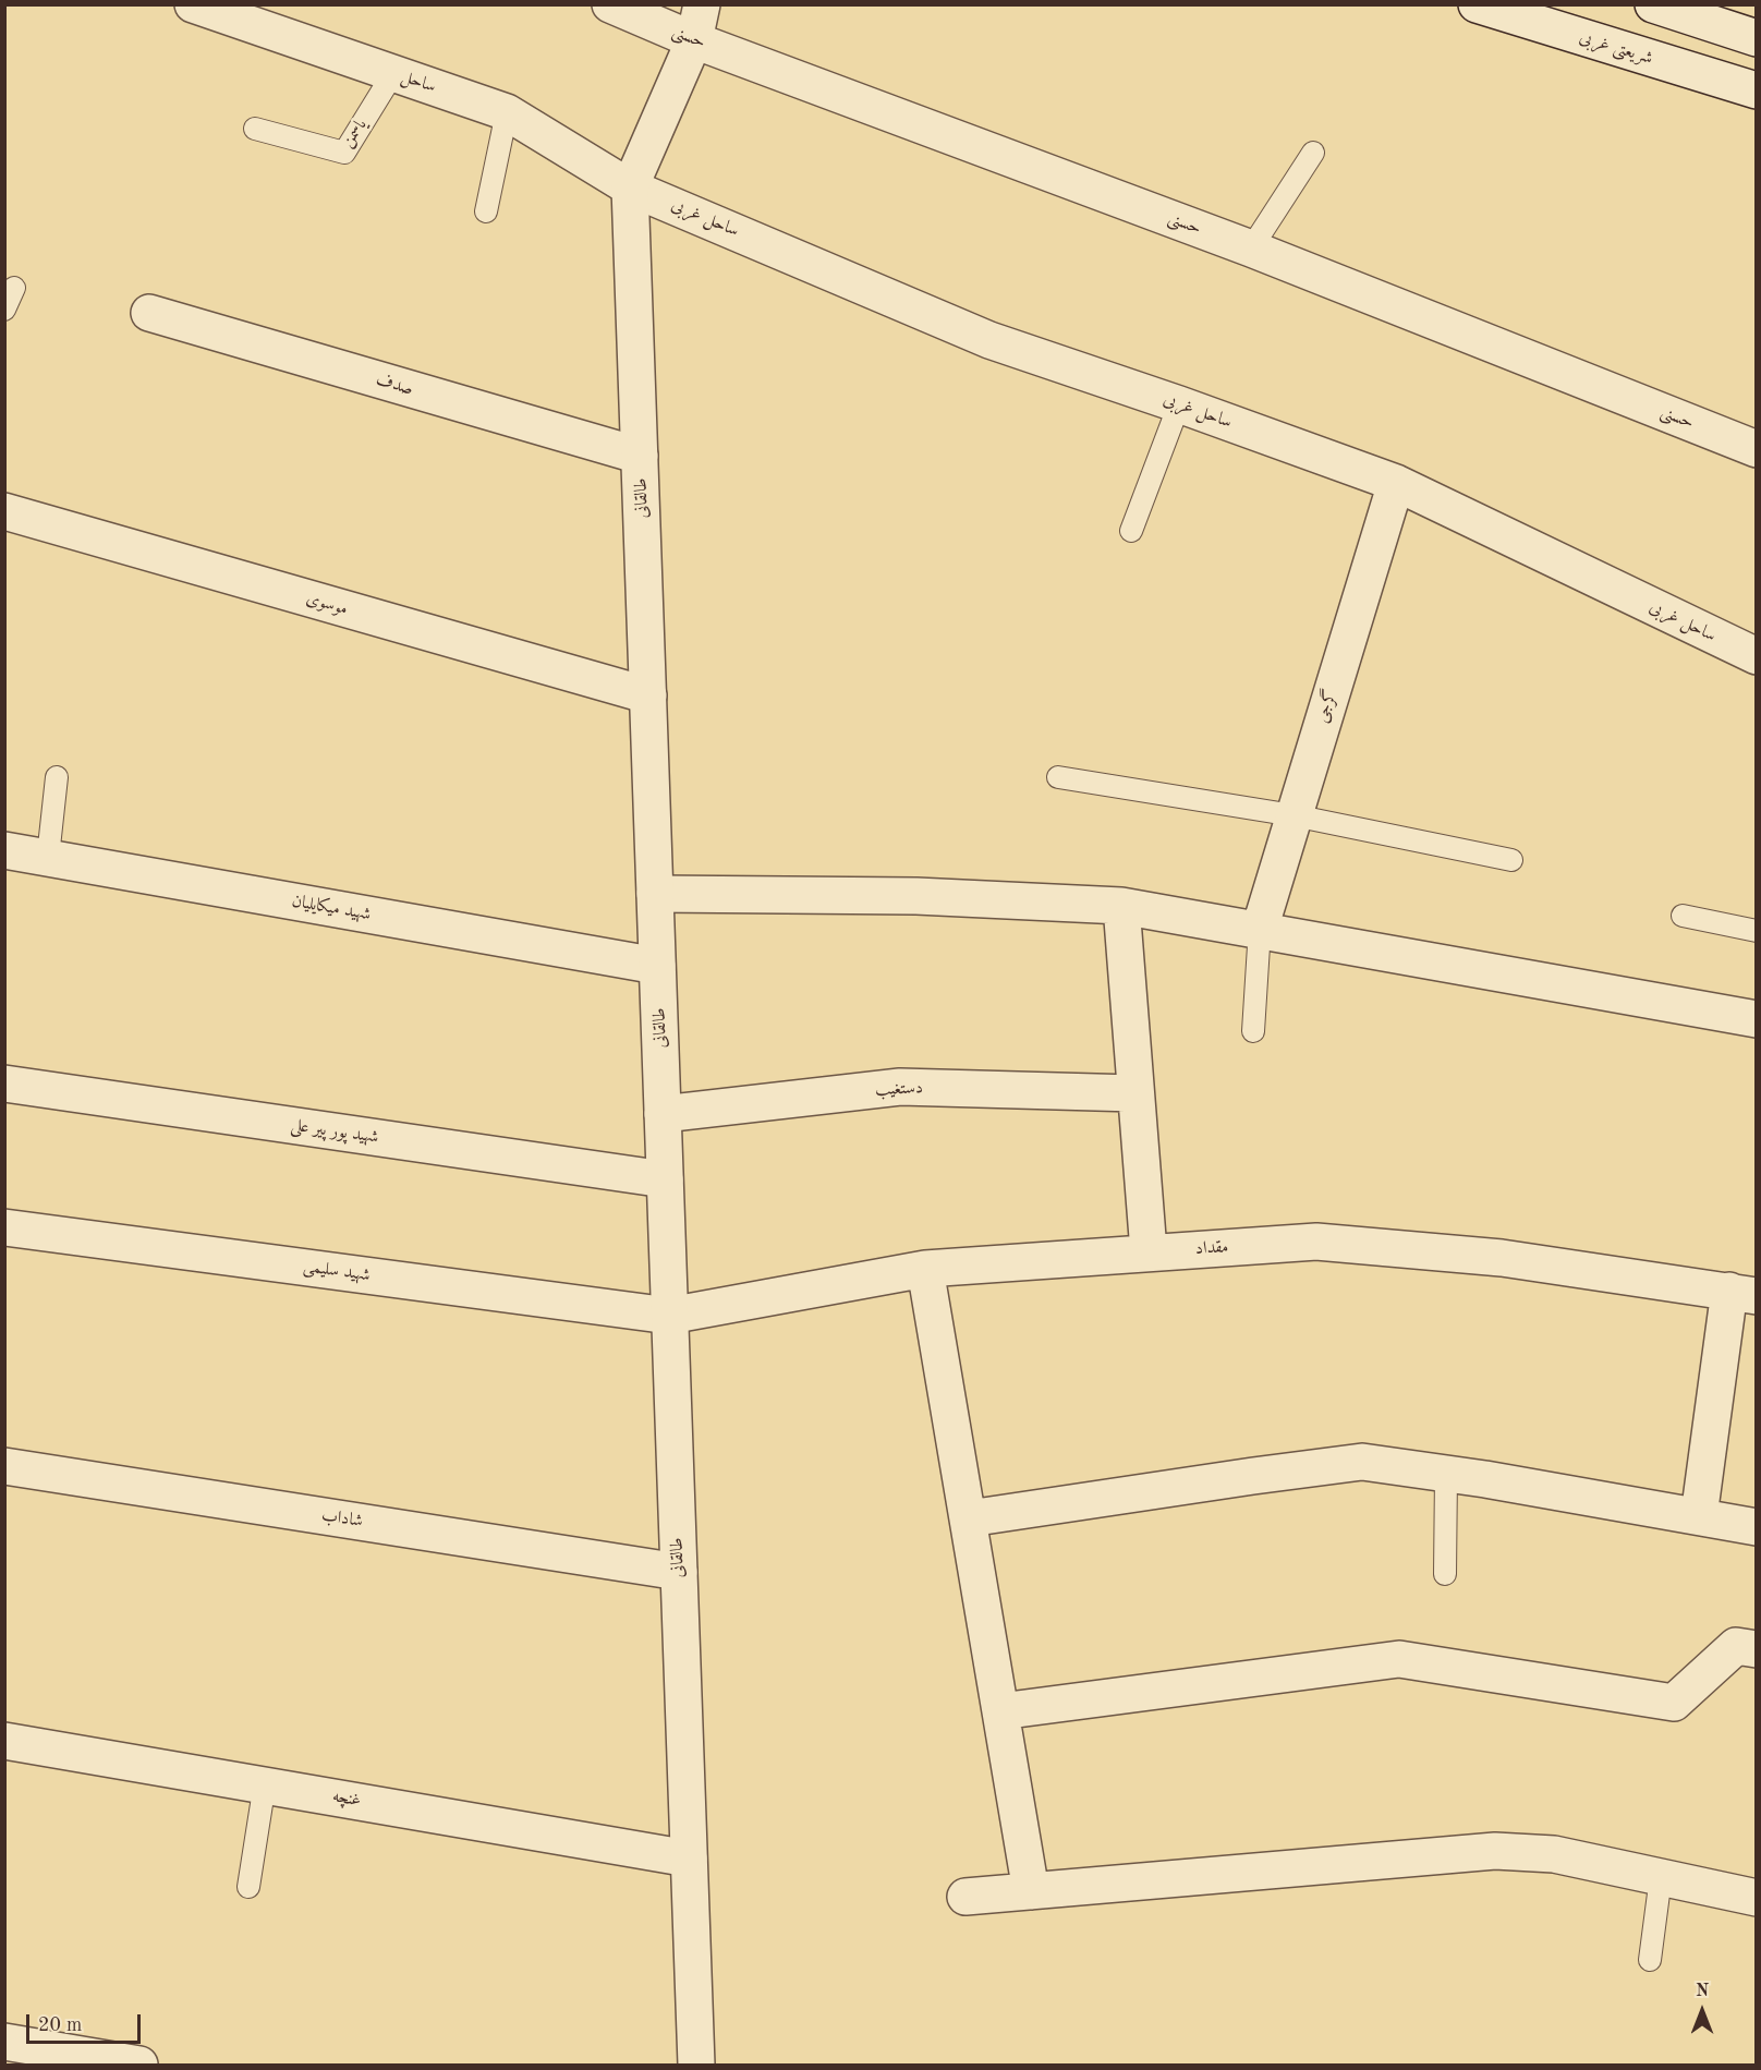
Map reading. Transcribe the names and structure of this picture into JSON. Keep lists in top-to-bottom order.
{
  "streets": {
    "street": [
      "حسنی",
      "شریعتی غربی",
      "ساحل",
      "ساحل غربی",
      "صدف",
      "طالقانی",
      "موسوی",
      "گرجی",
      "شهید میکایلیان",
      "دستغیب",
      "شهید پور پیر علی",
      "مقداد",
      "شهید سلیمی",
      "شاداب",
      "غنچه"
    ],
    "lane": ["یاسمن"]
  },
  "crossings": [
    ["حسنی", "طالقانی"],
    ["ساحل", "یاسمن"],
    ["ساحل", "ساحل غربی"],
    ["ساحل", "طالقانی"],
    ["ساحل غربی", "طالقانی"],
    ["ساحل غربی", "گرجی"],
    ["صدف", "طالقانی"],
    ["طالقانی", "موسوی"],
    ["طالقانی", "شهید میکایلیان"],
    ["طالقانی", "دستغیب"],
    ["طالقانی", "شهید پور پیر علی"],
    ["طالقانی", "مقداد"],
    ["طالقانی", "شهید سلیمی"],
    ["طالقانی", "شاداب"],
    ["طالقانی", "غنچه"],
    ["مقداد", "شهید سلیمی"]
  ],
  "scale_bar": "20 m",
  "north": "top"
}
